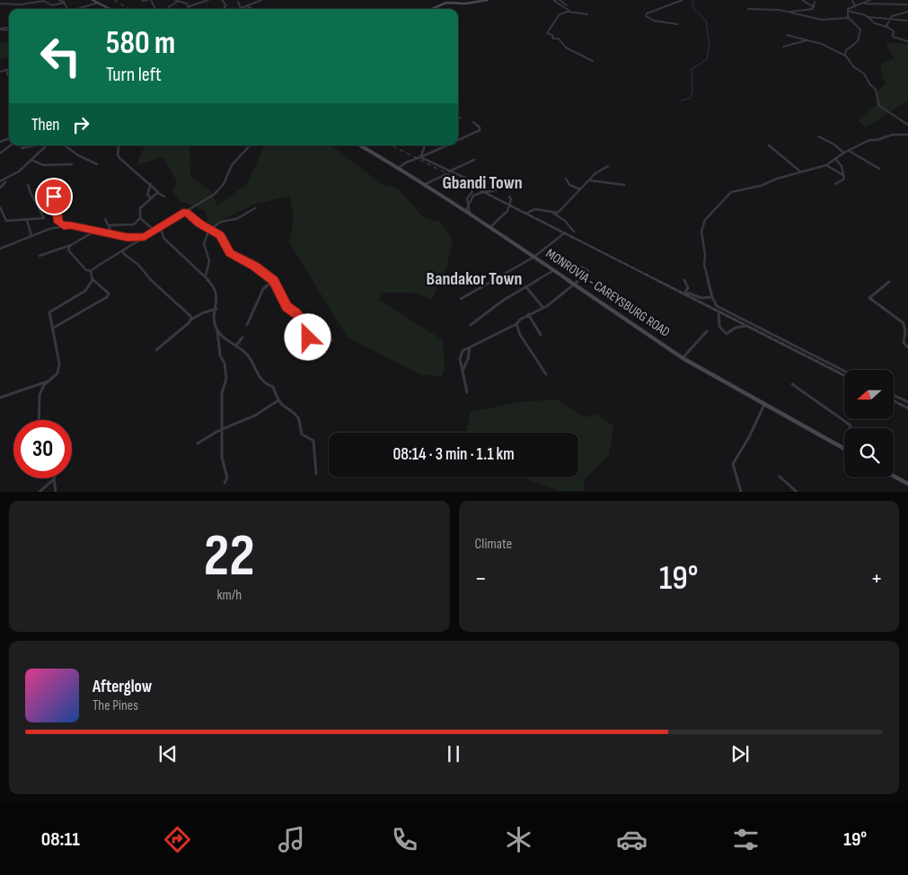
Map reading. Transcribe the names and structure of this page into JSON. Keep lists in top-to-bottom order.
{
  "streets": {
    "main road": ["MONROVIA - CAREYSBURG ROAD"]
  },
  "districts": ["Gbandi Town", "Bandakor Town"],
  "north": "left",
  "page": {
    "turn": ["580 m", "Turn left"],
    "then": "Then",
    "limit": "30",
    "trip": "08:14 · 3 min · 1.1 km",
    "tile": [
      ["22", "km/h"],
      "Climate"
    ],
    "heat": ["−", "19°", "+"],
    "song": ["Afterglow", "The Pines"],
    "tabs": ["08:11", "19°"]
  }
}
